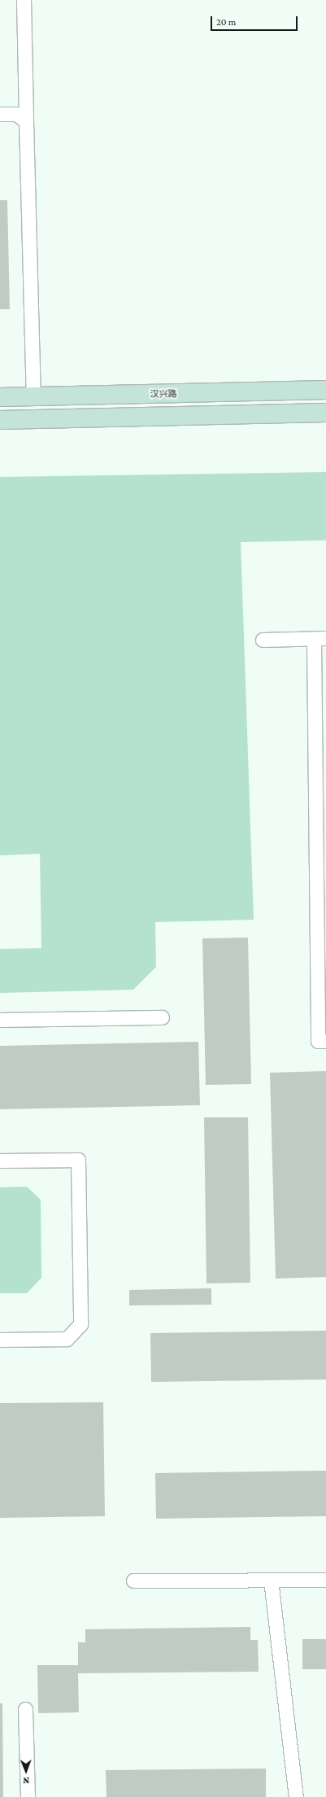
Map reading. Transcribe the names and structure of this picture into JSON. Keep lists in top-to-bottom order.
{
  "streets": {
    "street": ["汉兴路"]
  },
  "scale_bar": "20 m",
  "north": "bottom"
}
